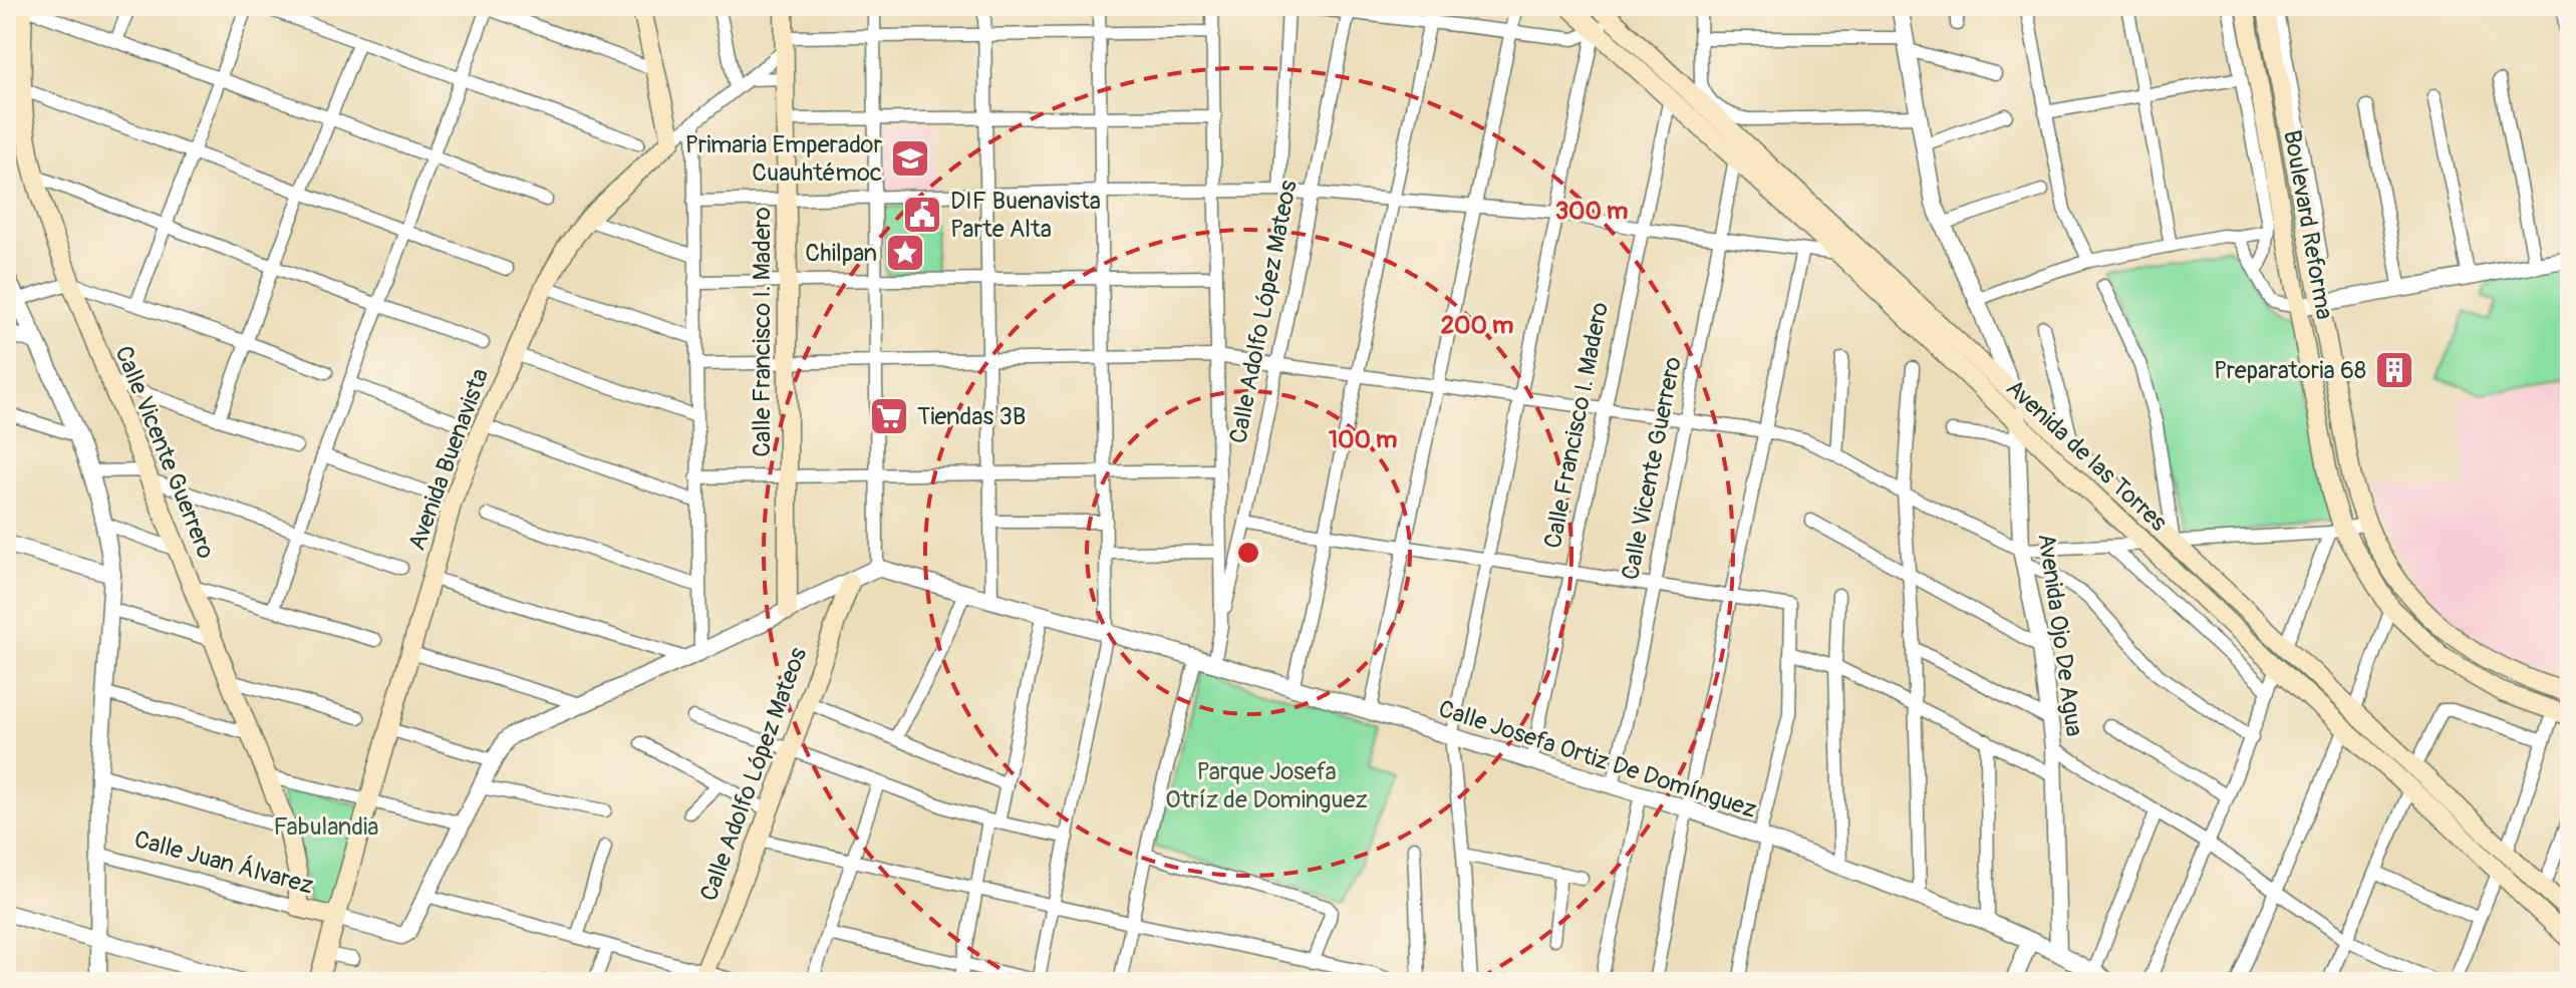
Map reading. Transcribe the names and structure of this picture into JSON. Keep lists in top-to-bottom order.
{
  "streets": {
    "main road": [
      "Boulevard Reforma",
      "Calle Adolfo López Mateos",
      "Calle Francisco I. Madero",
      "Calle Vicente Guerrero",
      "Avenida de las Torres",
      "Avenida Buenavista",
      "Calle Juan Álvarez"
    ],
    "street": ["Avenida Ojo De Agua", "Calle Josefa Ortiz De Domínguez"]
  },
  "crossings": [
    ["Calle Francisco I. Madero", "Avenida de las Torres"],
    ["Calle Francisco I. Madero", "Avenida Buenavista"],
    ["Calle Francisco I. Madero", "Calle Josefa Ortiz De Domínguez"],
    ["Calle Vicente Guerrero", "Avenida de las Torres"],
    ["Calle Vicente Guerrero", "Calle Josefa Ortiz De Domínguez"],
    ["Calle Vicente Guerrero", "Calle Juan Álvarez"],
    ["Avenida de las Torres", "Avenida Ojo De Agua"],
    ["Avenida Buenavista", "Calle Juan Álvarez"],
    ["Avenida Ojo De Agua", "Calle Josefa Ortiz De Domínguez"]
  ],
  "parks": ["Parque Josefa Otríz de Dominguez", "Fabulandia"],
  "places": {
    "school or university": ["Primaria Emperador Cuauhtémoc"],
    "public building": ["DIF Buenavista Parte Alta"],
    "place": ["Chilpan"],
    "building": ["Preparatoria 68"],
    "supermarket": ["Tiendas 3B"]
  },
  "rings": ["300 m", "200 m", "100 m"]
}
